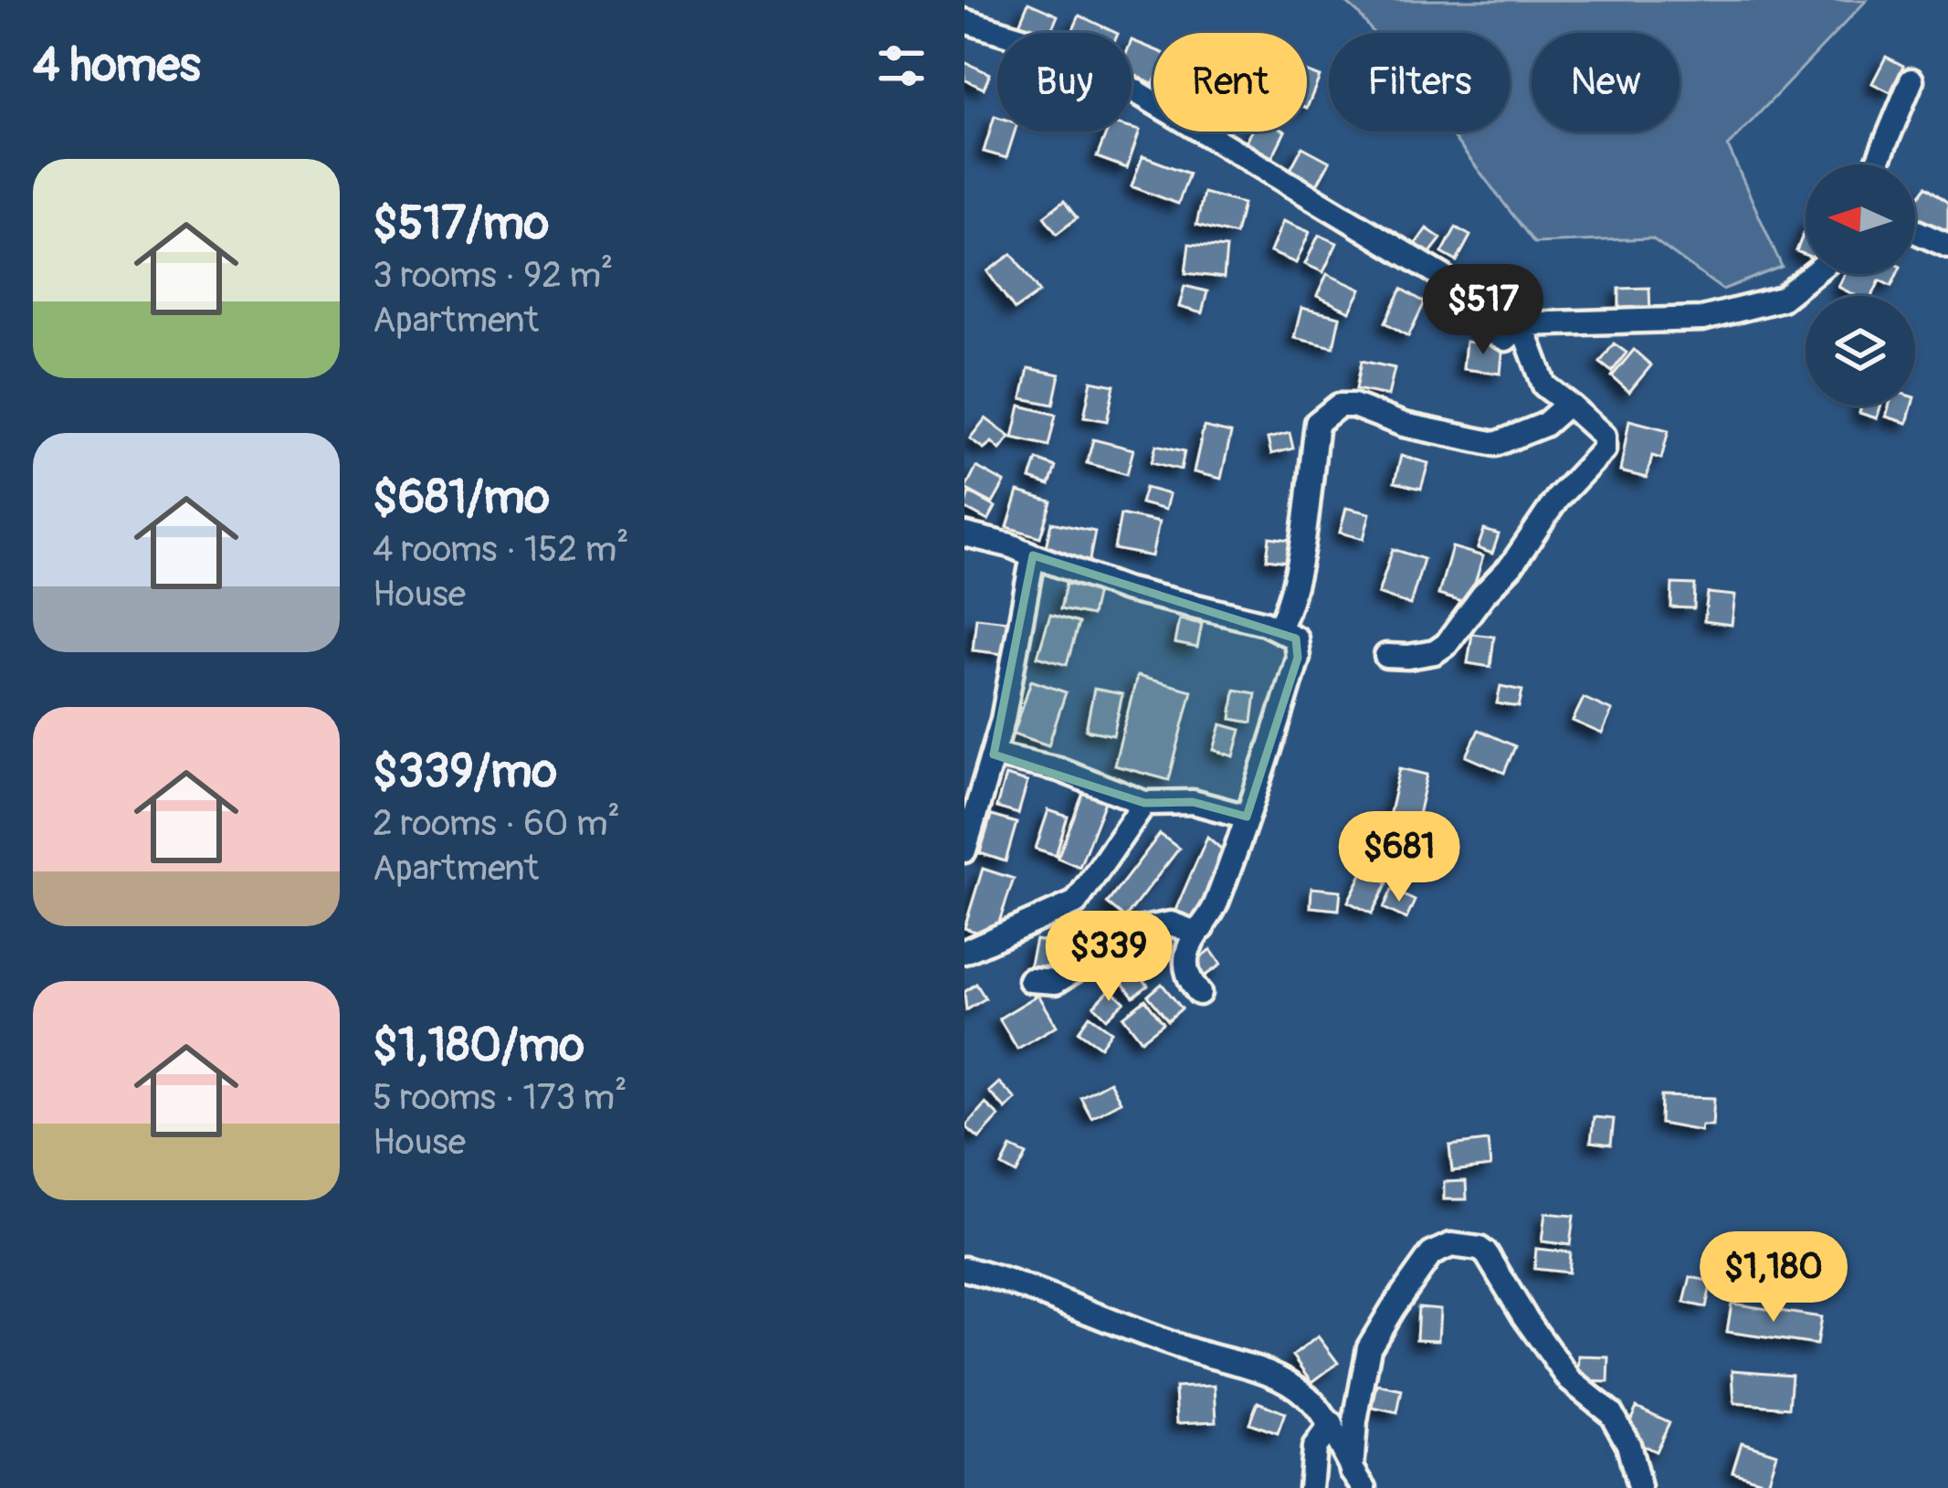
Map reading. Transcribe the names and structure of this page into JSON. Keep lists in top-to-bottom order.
{
  "north": "left",
  "page": {
    "heading": "4 homes",
    "chip": [
      "Buy",
      "Rent",
      "Filters",
      "New"
    ],
    "list": [
      {
        "name": "$517/mo",
        "note": "3 rooms · 92 m² · Apartment"
      },
      {
        "name": "$681/mo",
        "note": "4 rooms · 152 m² · House"
      },
      {
        "name": "$339/mo",
        "note": "2 rooms · 60 m² · Apartment"
      },
      {
        "name": "$1,180/mo",
        "note": "5 rooms · 173 m² · House"
      }
    ],
    "price": [
      "$517",
      "$681",
      "$339",
      "$1,180"
    ]
  }
}
